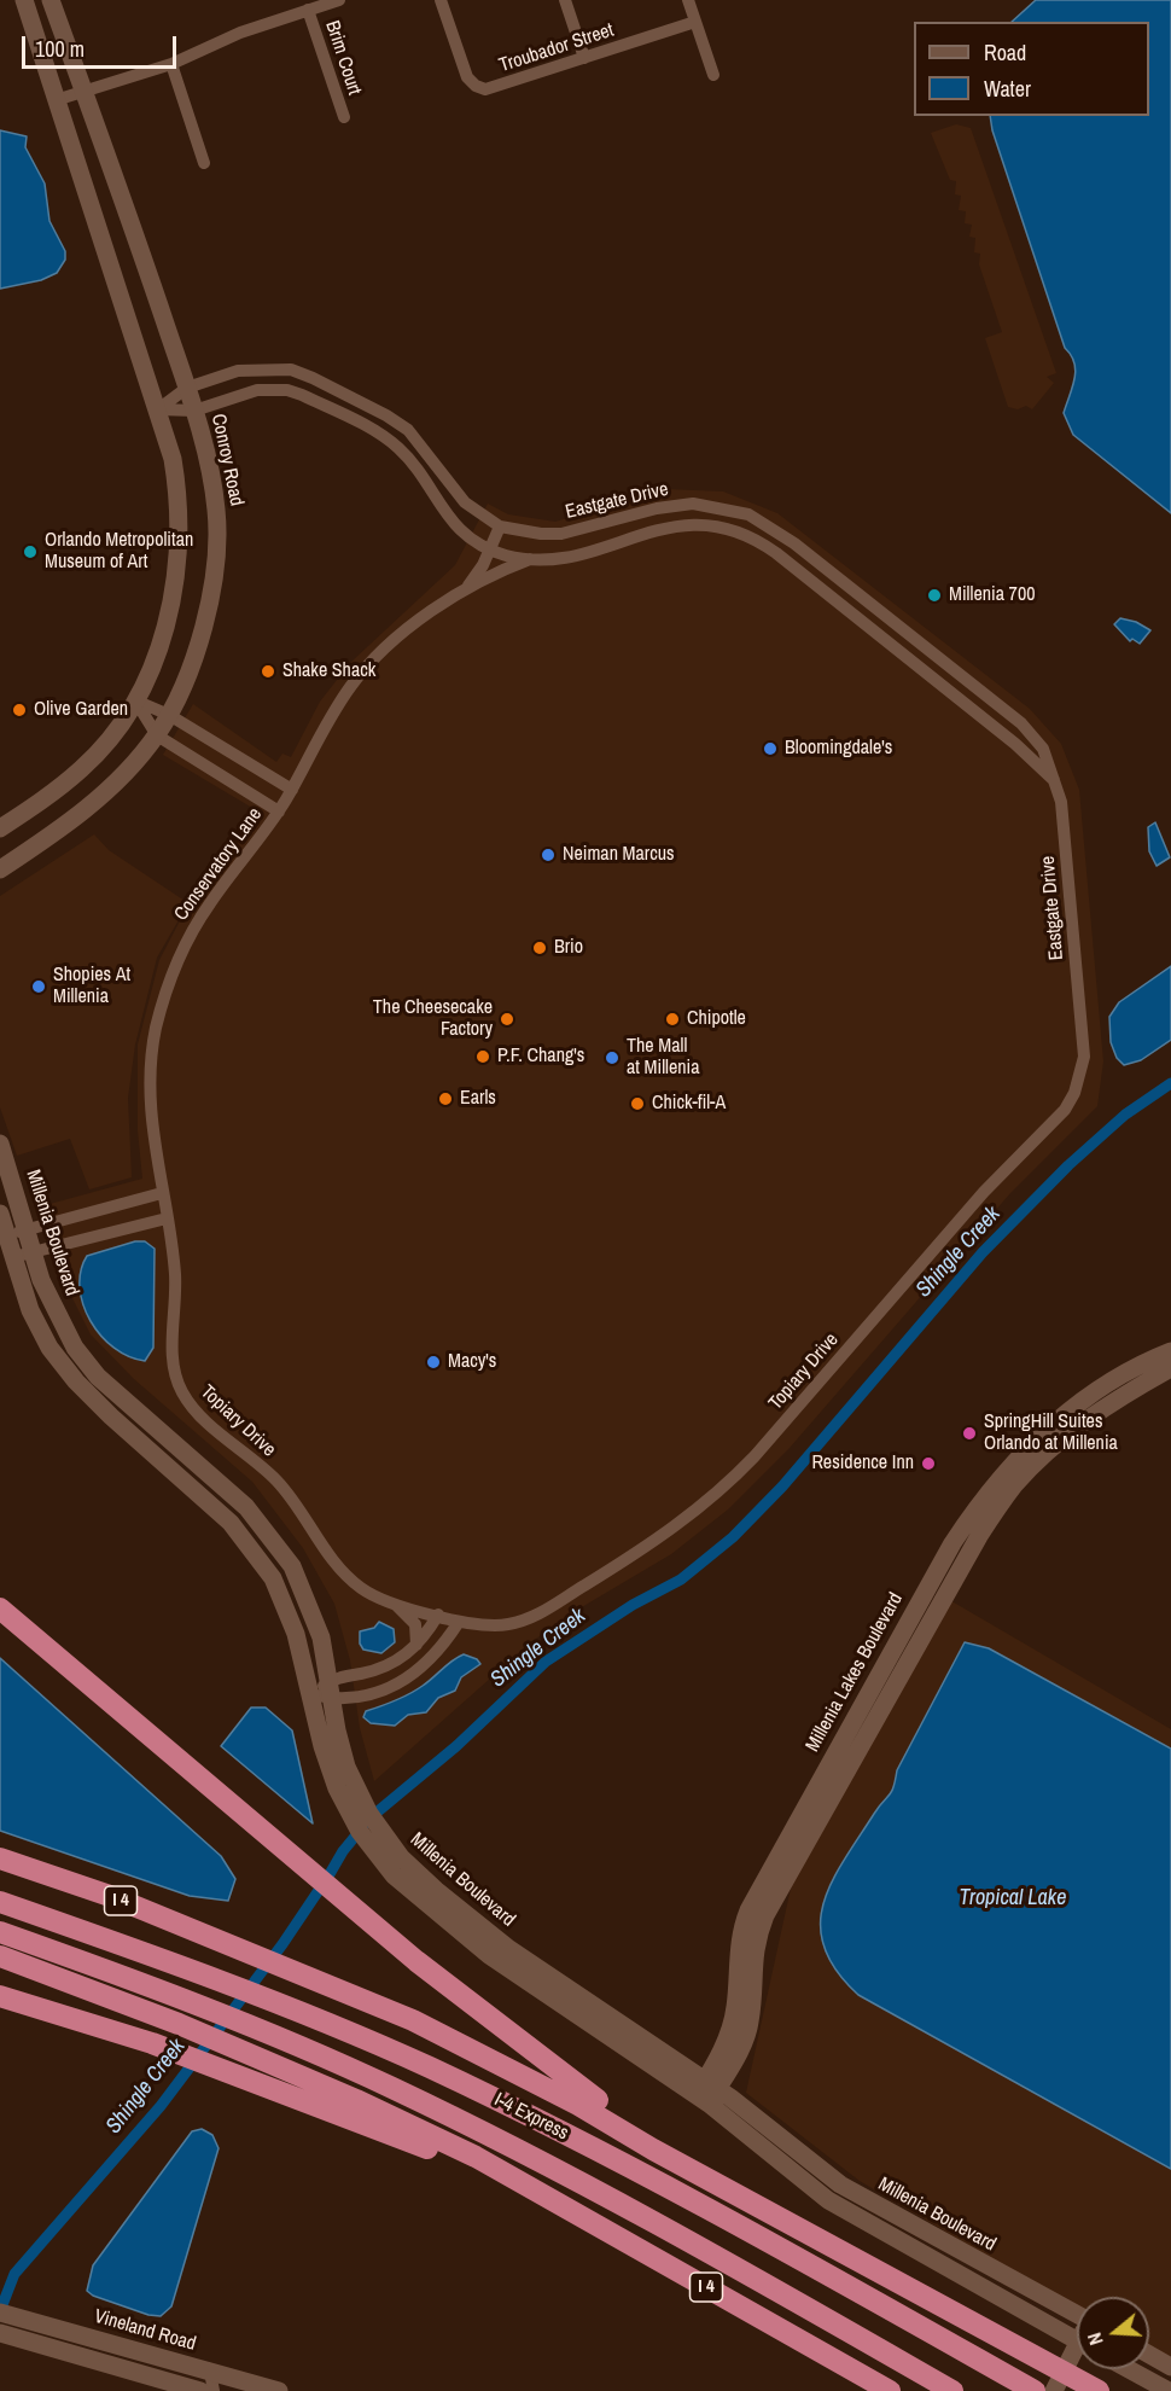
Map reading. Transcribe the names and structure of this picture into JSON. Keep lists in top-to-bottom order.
{
  "streets": {
    "highway": ["I 4", "I-4 Express"],
    "street": [
      "Troubador Street",
      "Brim Court",
      "Conroy Road",
      "Eastgate Drive",
      "Conservatory Lane",
      "Millenia Boulevard",
      "Topiary Drive",
      "Millenia Lakes Boulevard",
      "Vineland Road"
    ]
  },
  "crossings": [
    ["Conroy Road", "Eastgate Drive"],
    ["Eastgate Drive", "Topiary Drive"],
    ["Conservatory Lane", "Topiary Drive"],
    ["Millenia Boulevard", "Millenia Lakes Boulevard"]
  ],
  "water": ["Shingle Creek", "Tropical Lake"],
  "places": [
    "Orlando Metropolitan Museum of Art",
    "Millenia 700",
    "Shake Shack",
    "Olive Garden",
    "Bloomingdale's",
    "Neiman Marcus",
    "Brio",
    "Shopies At Millenia",
    "The Cheesecake Factory",
    "Chipotle",
    "P.F. Chang's",
    "The Mall at Millenia",
    "Earls",
    "Chick-fil-A",
    "Macy's",
    "SpringHill Suites Orlando at Millenia",
    "Residence Inn"
  ],
  "legend": ["Road", "Water"],
  "scale_bar": "100 m",
  "north": "left"
}
